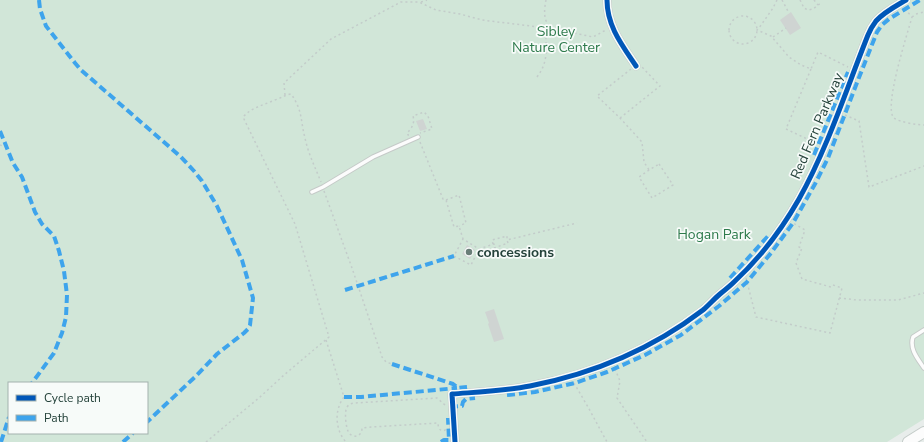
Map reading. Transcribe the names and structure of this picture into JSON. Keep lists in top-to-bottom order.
{
  "streets": {
    "street": ["Red Fern Parkway"]
  },
  "parks": ["Sibley Nature Center", "Hogan Park"],
  "places": ["concessions"],
  "legend": ["Cycle path", "Path"]
}
